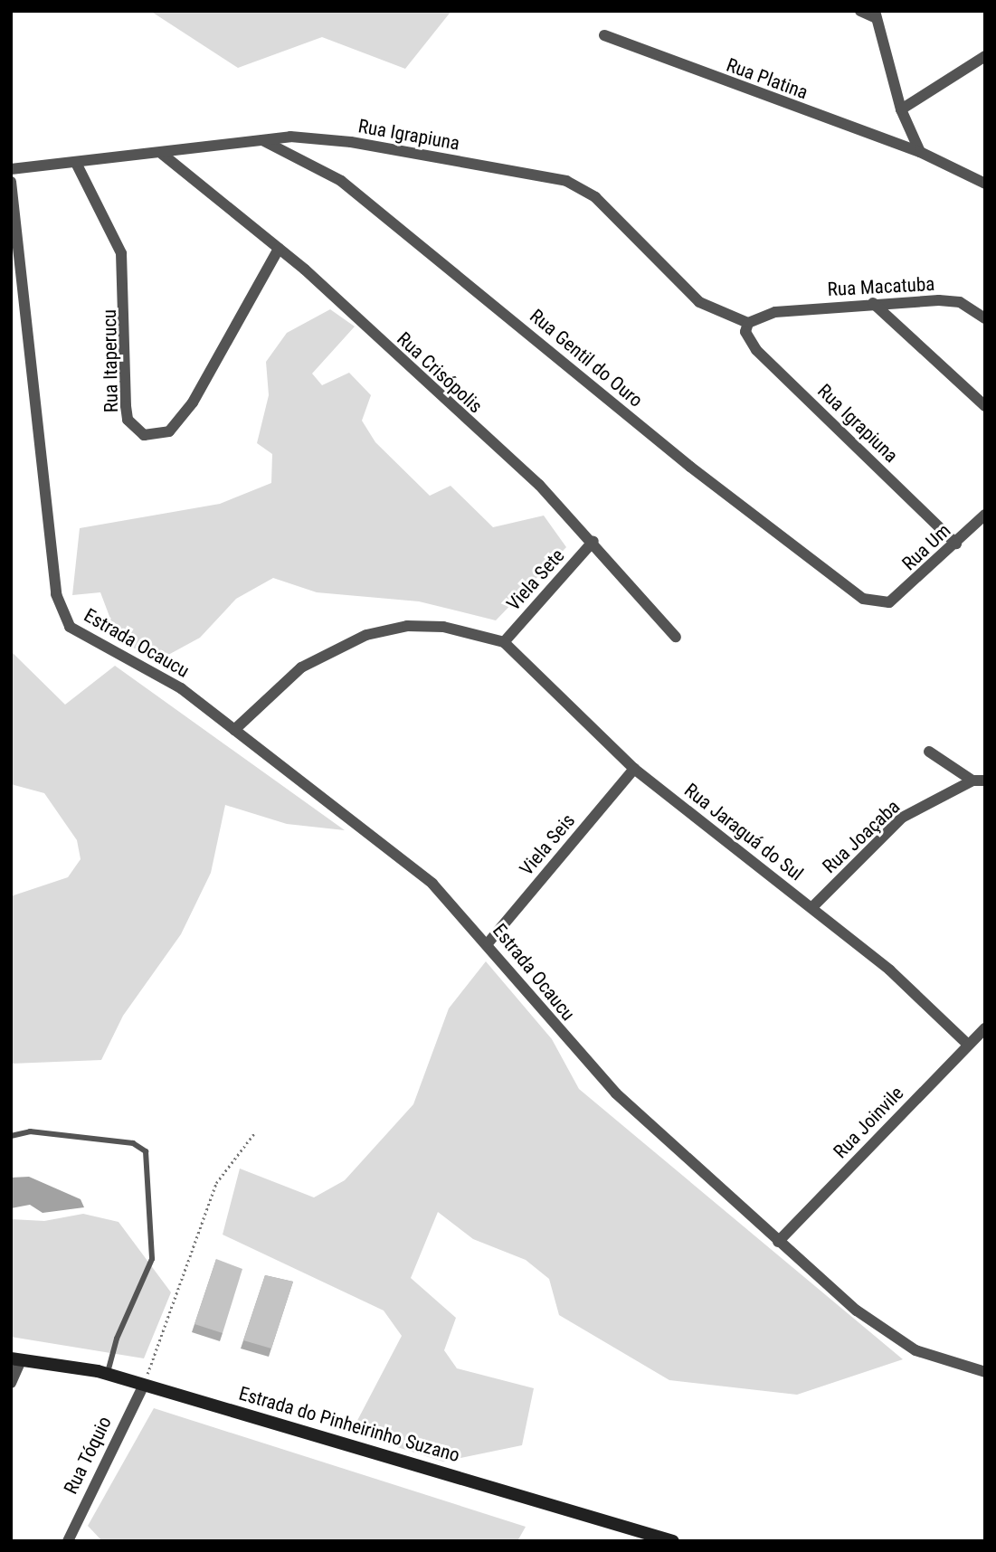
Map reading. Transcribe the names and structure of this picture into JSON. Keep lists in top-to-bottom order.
{
  "streets": {
    "main road": ["Estrada do Pinheirinho Suzano"],
    "street": [
      "Rua Platina",
      "Rua Igrapiuna",
      "Rua Macatuba",
      "Rua Gentil do Ouro",
      "Rua Itaperucu",
      "Rua Crisópolis",
      "Rua Um",
      "Viela Sete",
      "Estrada Ocaucu",
      "Rua Jaraguá do Sul",
      "Rua Joaçaba",
      "Viela Seis",
      "Rua Joinvile",
      "Rua Tóquio"
    ]
  },
  "crossings": [
    ["Rua Igrapiuna", "Rua Macatuba"],
    ["Rua Igrapiuna", "Rua Gentil do Ouro"],
    ["Rua Igrapiuna", "Rua Itaperucu"],
    ["Rua Igrapiuna", "Rua Crisópolis"],
    ["Rua Igrapiuna", "Rua Um"],
    ["Rua Gentil do Ouro", "Rua Um"],
    ["Rua Itaperucu", "Rua Crisópolis"],
    ["Rua Crisópolis", "Viela Sete"],
    ["Viela Sete", "Rua Jaraguá do Sul"],
    ["Estrada Ocaucu", "Viela Seis"],
    ["Estrada Ocaucu", "Rua Joinvile"],
    ["Rua Jaraguá do Sul", "Rua Joaçaba"],
    ["Rua Jaraguá do Sul", "Viela Seis"],
    ["Rua Jaraguá do Sul", "Rua Joinvile"],
    ["Estrada do Pinheirinho Suzano", "Rua Tóquio"]
  ]
}
